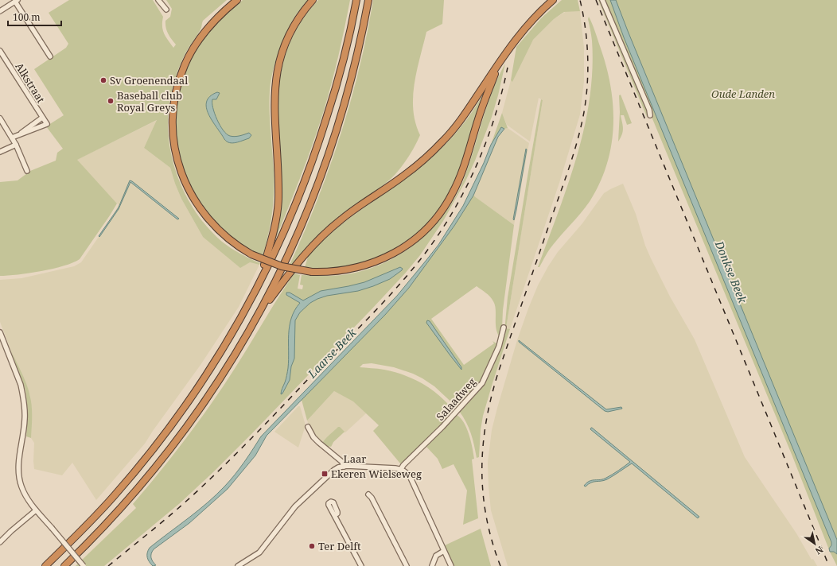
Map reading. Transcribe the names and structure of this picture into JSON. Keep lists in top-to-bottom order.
{
  "streets": {
    "street": ["Alkstraat", "Salaadweg", "Laar"]
  },
  "crossings": [
    ["Salaadweg", "Laar"]
  ],
  "water": ["Donkse Beek", "Laarse Beek"],
  "parks": ["Oude Landen"],
  "places": {
    "other": ["Sv Groenendaal", "Baseball club Royal Greys", "Ter Delft"],
    "transit": ["Ekeren Wielseweg"]
  },
  "scale_bar": "100 m",
  "north": "bottom right"
}
